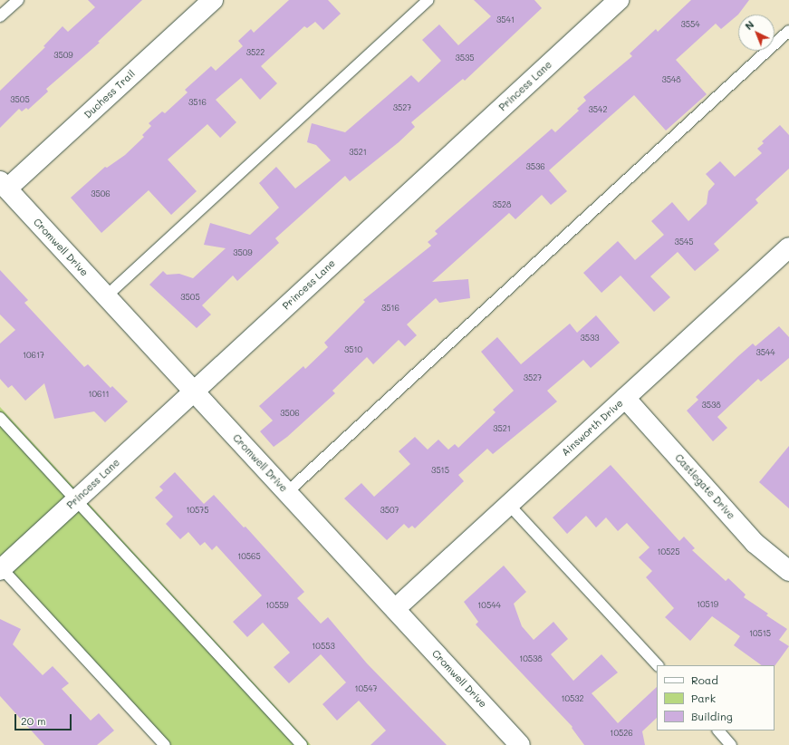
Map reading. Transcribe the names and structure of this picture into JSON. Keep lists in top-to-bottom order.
{
  "streets": {
    "street": [
      "Princess Lane",
      "Duchess Trail",
      "Cromwell Drive",
      "Ainsworth Drive",
      "Castlegate Drive"
    ]
  },
  "crossings": [
    ["Princess Lane", "Cromwell Drive"],
    ["Duchess Trail", "Cromwell Drive"],
    ["Cromwell Drive", "Ainsworth Drive"],
    ["Ainsworth Drive", "Castlegate Drive"]
  ],
  "house_numbers": [
    "3541",
    "3554",
    "3522",
    "3509",
    "3535",
    "3548",
    "3505",
    "3516",
    "3527",
    "3542",
    "3521",
    "3536",
    "3506",
    "3528",
    "3545",
    "3509",
    "3505",
    "3516",
    "3533",
    "3510",
    "3544",
    "10617",
    "3527",
    "10611",
    "3538",
    "3506",
    "3521",
    "3515",
    "10575",
    "3507",
    "10525",
    "10565",
    "10519",
    "10559",
    "10544",
    "10515",
    "10553",
    "10538",
    "10547",
    "10532",
    "10526"
  ],
  "legend": ["Road", "Park", "Building"],
  "scale_bar": "20 m",
  "north": "top left"
}
